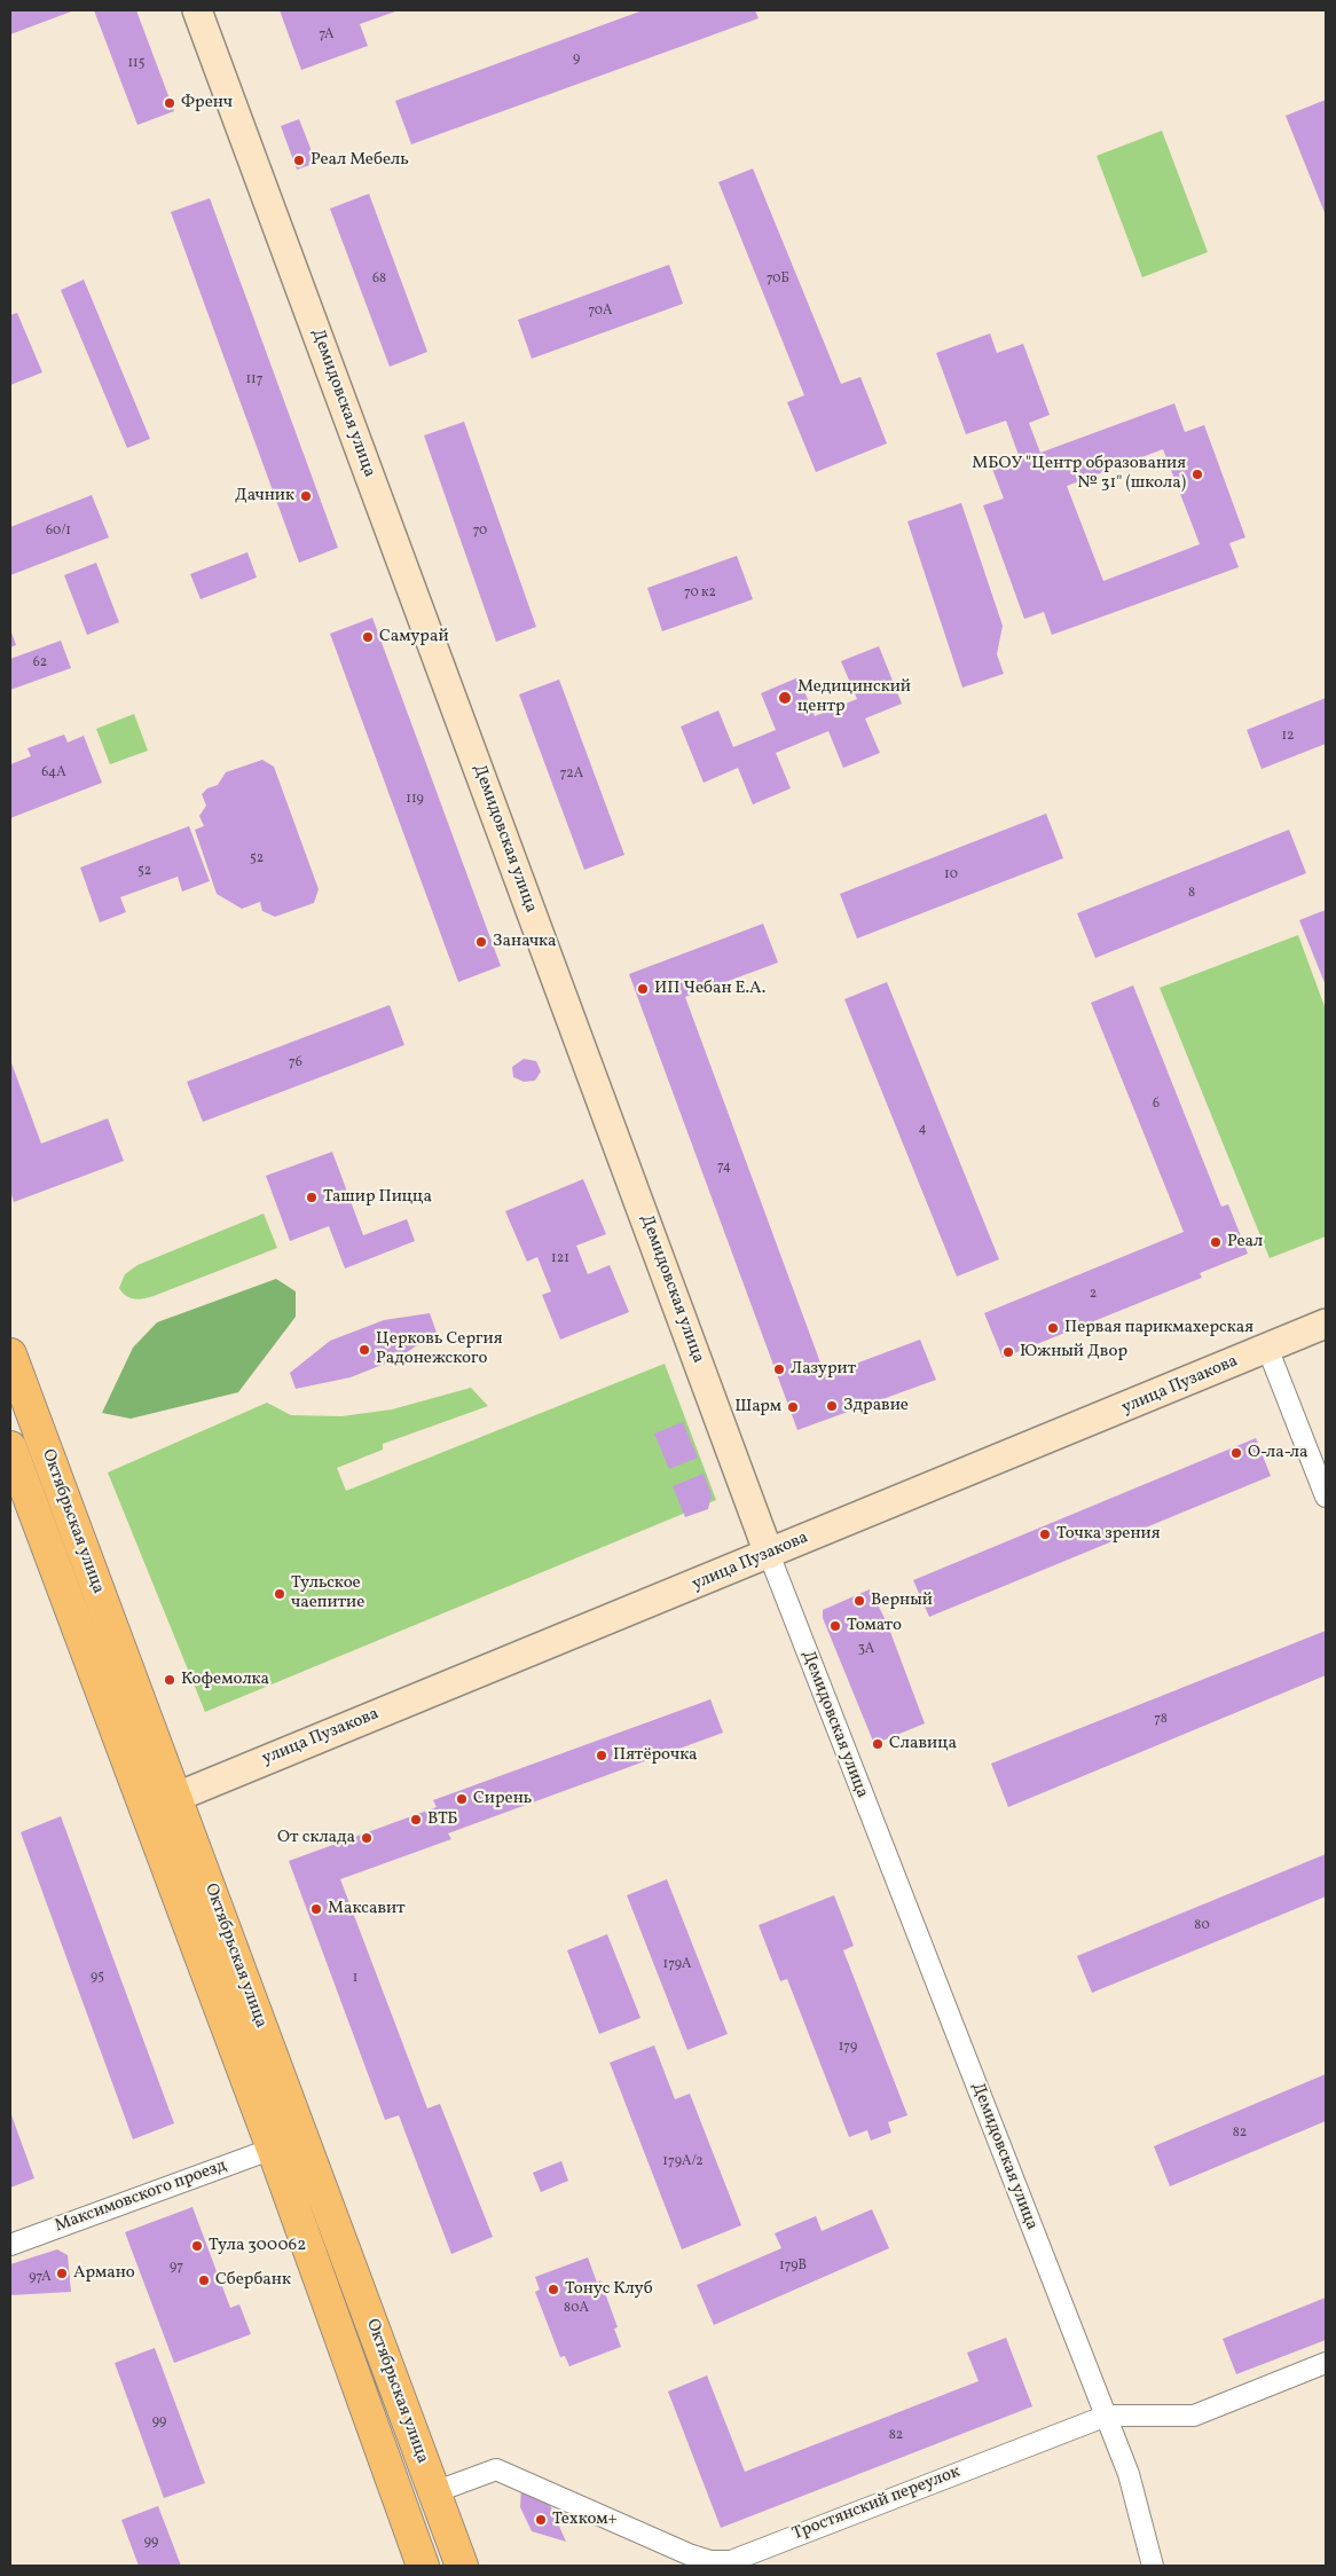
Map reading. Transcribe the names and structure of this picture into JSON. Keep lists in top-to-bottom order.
{
  "streets": {
    "main road": ["Октябрьская улица"],
    "street": [
      "Демидовская улица",
      "улица Пузакова",
      "Максимовского проезд",
      "Тростянский переулок"
    ]
  },
  "crossings": [
    ["Демидовская улица", "улица Пузакова"],
    ["Демидовская улица", "Тростянский переулок"],
    ["улица Пузакова", "Октябрьская улица"],
    ["Октябрьская улица", "Максимовского проезд"],
    ["Октябрьская улица", "Тростянский переулок"]
  ],
  "places": [
    "Френч",
    "Реал Мебель",
    "МБОУ \"Центр образования № 31\" (школа)",
    "Дачник",
    "Самурай",
    "Медицинский центр",
    "Заначка",
    "ИП Чебан Е.А.",
    "Ташир Пицца",
    "Реал",
    "Первая парикмахерская",
    "Церковь Сергия Радонежского",
    "Южный Двор",
    "Лазурит",
    "Здравие",
    "Шарм",
    "О-ла-ла",
    "Точка зрения",
    "Тульское чаепитие",
    "Верный",
    "Томато",
    "Кофемолка",
    "Славица",
    "Пятёрочка",
    "Сирень",
    "ВТБ",
    "От склада",
    "Максавит",
    "Тула 300062",
    "Армано",
    "Сбербанк",
    "Тонус Клуб",
    "Техком+"
  ],
  "house_numbers": [
    "7А",
    "9",
    "115",
    "68",
    "70Б",
    "70А",
    "117",
    "60/1",
    "70",
    "70 к2",
    "62",
    "12",
    "64А",
    "72А",
    "119",
    "52",
    "52",
    "10",
    "8",
    "76",
    "6",
    "4",
    "74",
    "121",
    "2",
    "3А",
    "78",
    "80",
    "179А",
    "95",
    "1",
    "179",
    "82",
    "179А/2",
    "179В",
    "97",
    "97А",
    "80А",
    "99",
    "82",
    "99"
  ]
}
